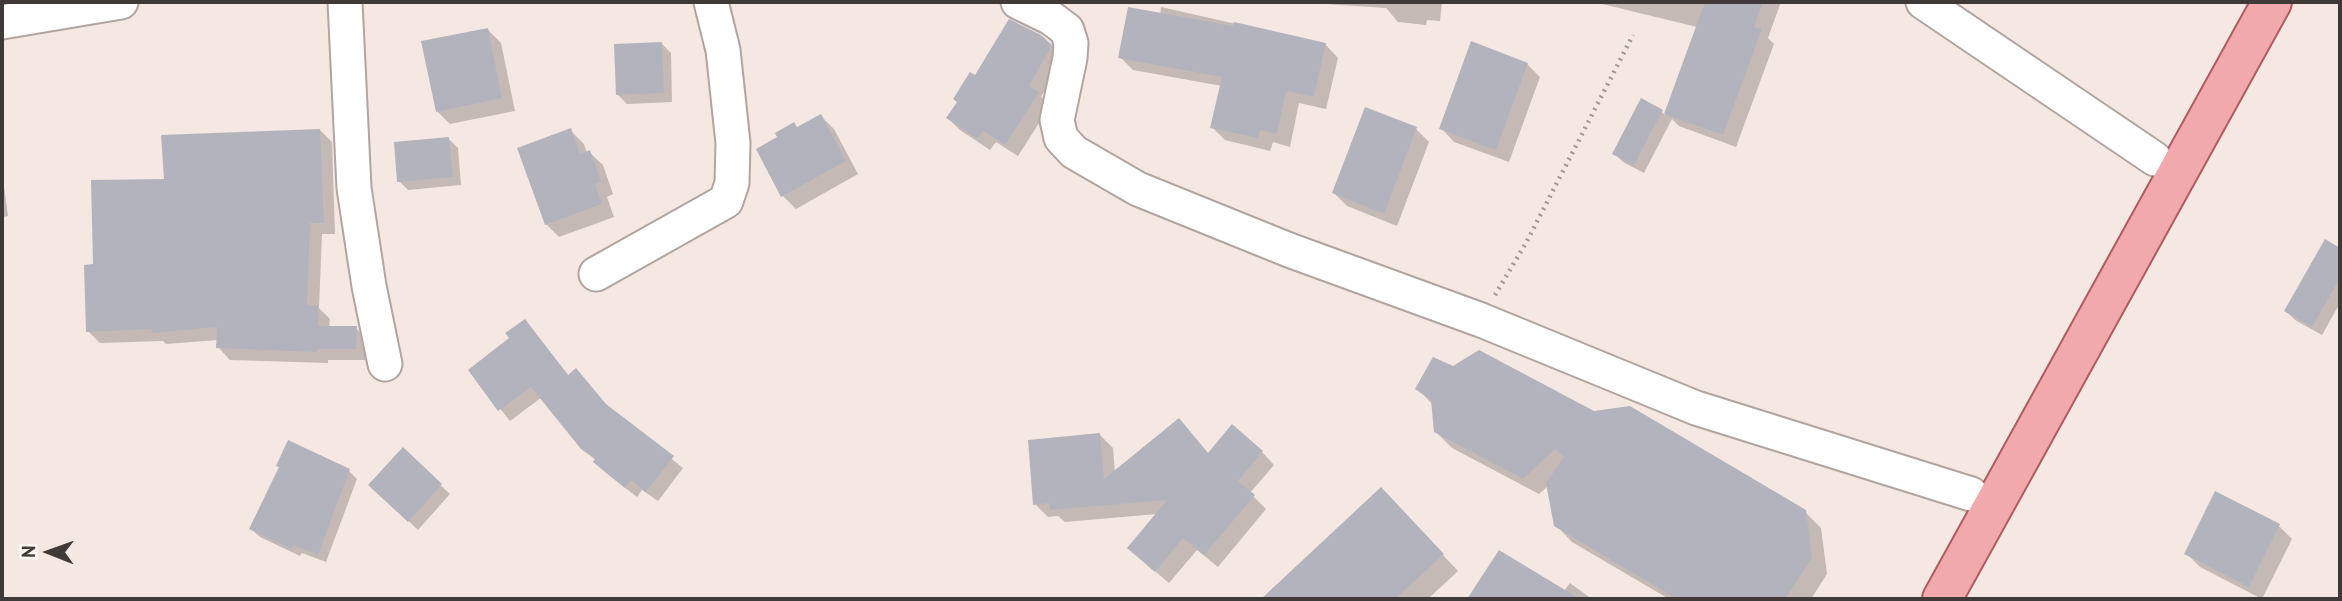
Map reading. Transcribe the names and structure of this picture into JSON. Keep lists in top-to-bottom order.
{
  "north": "left"
}
